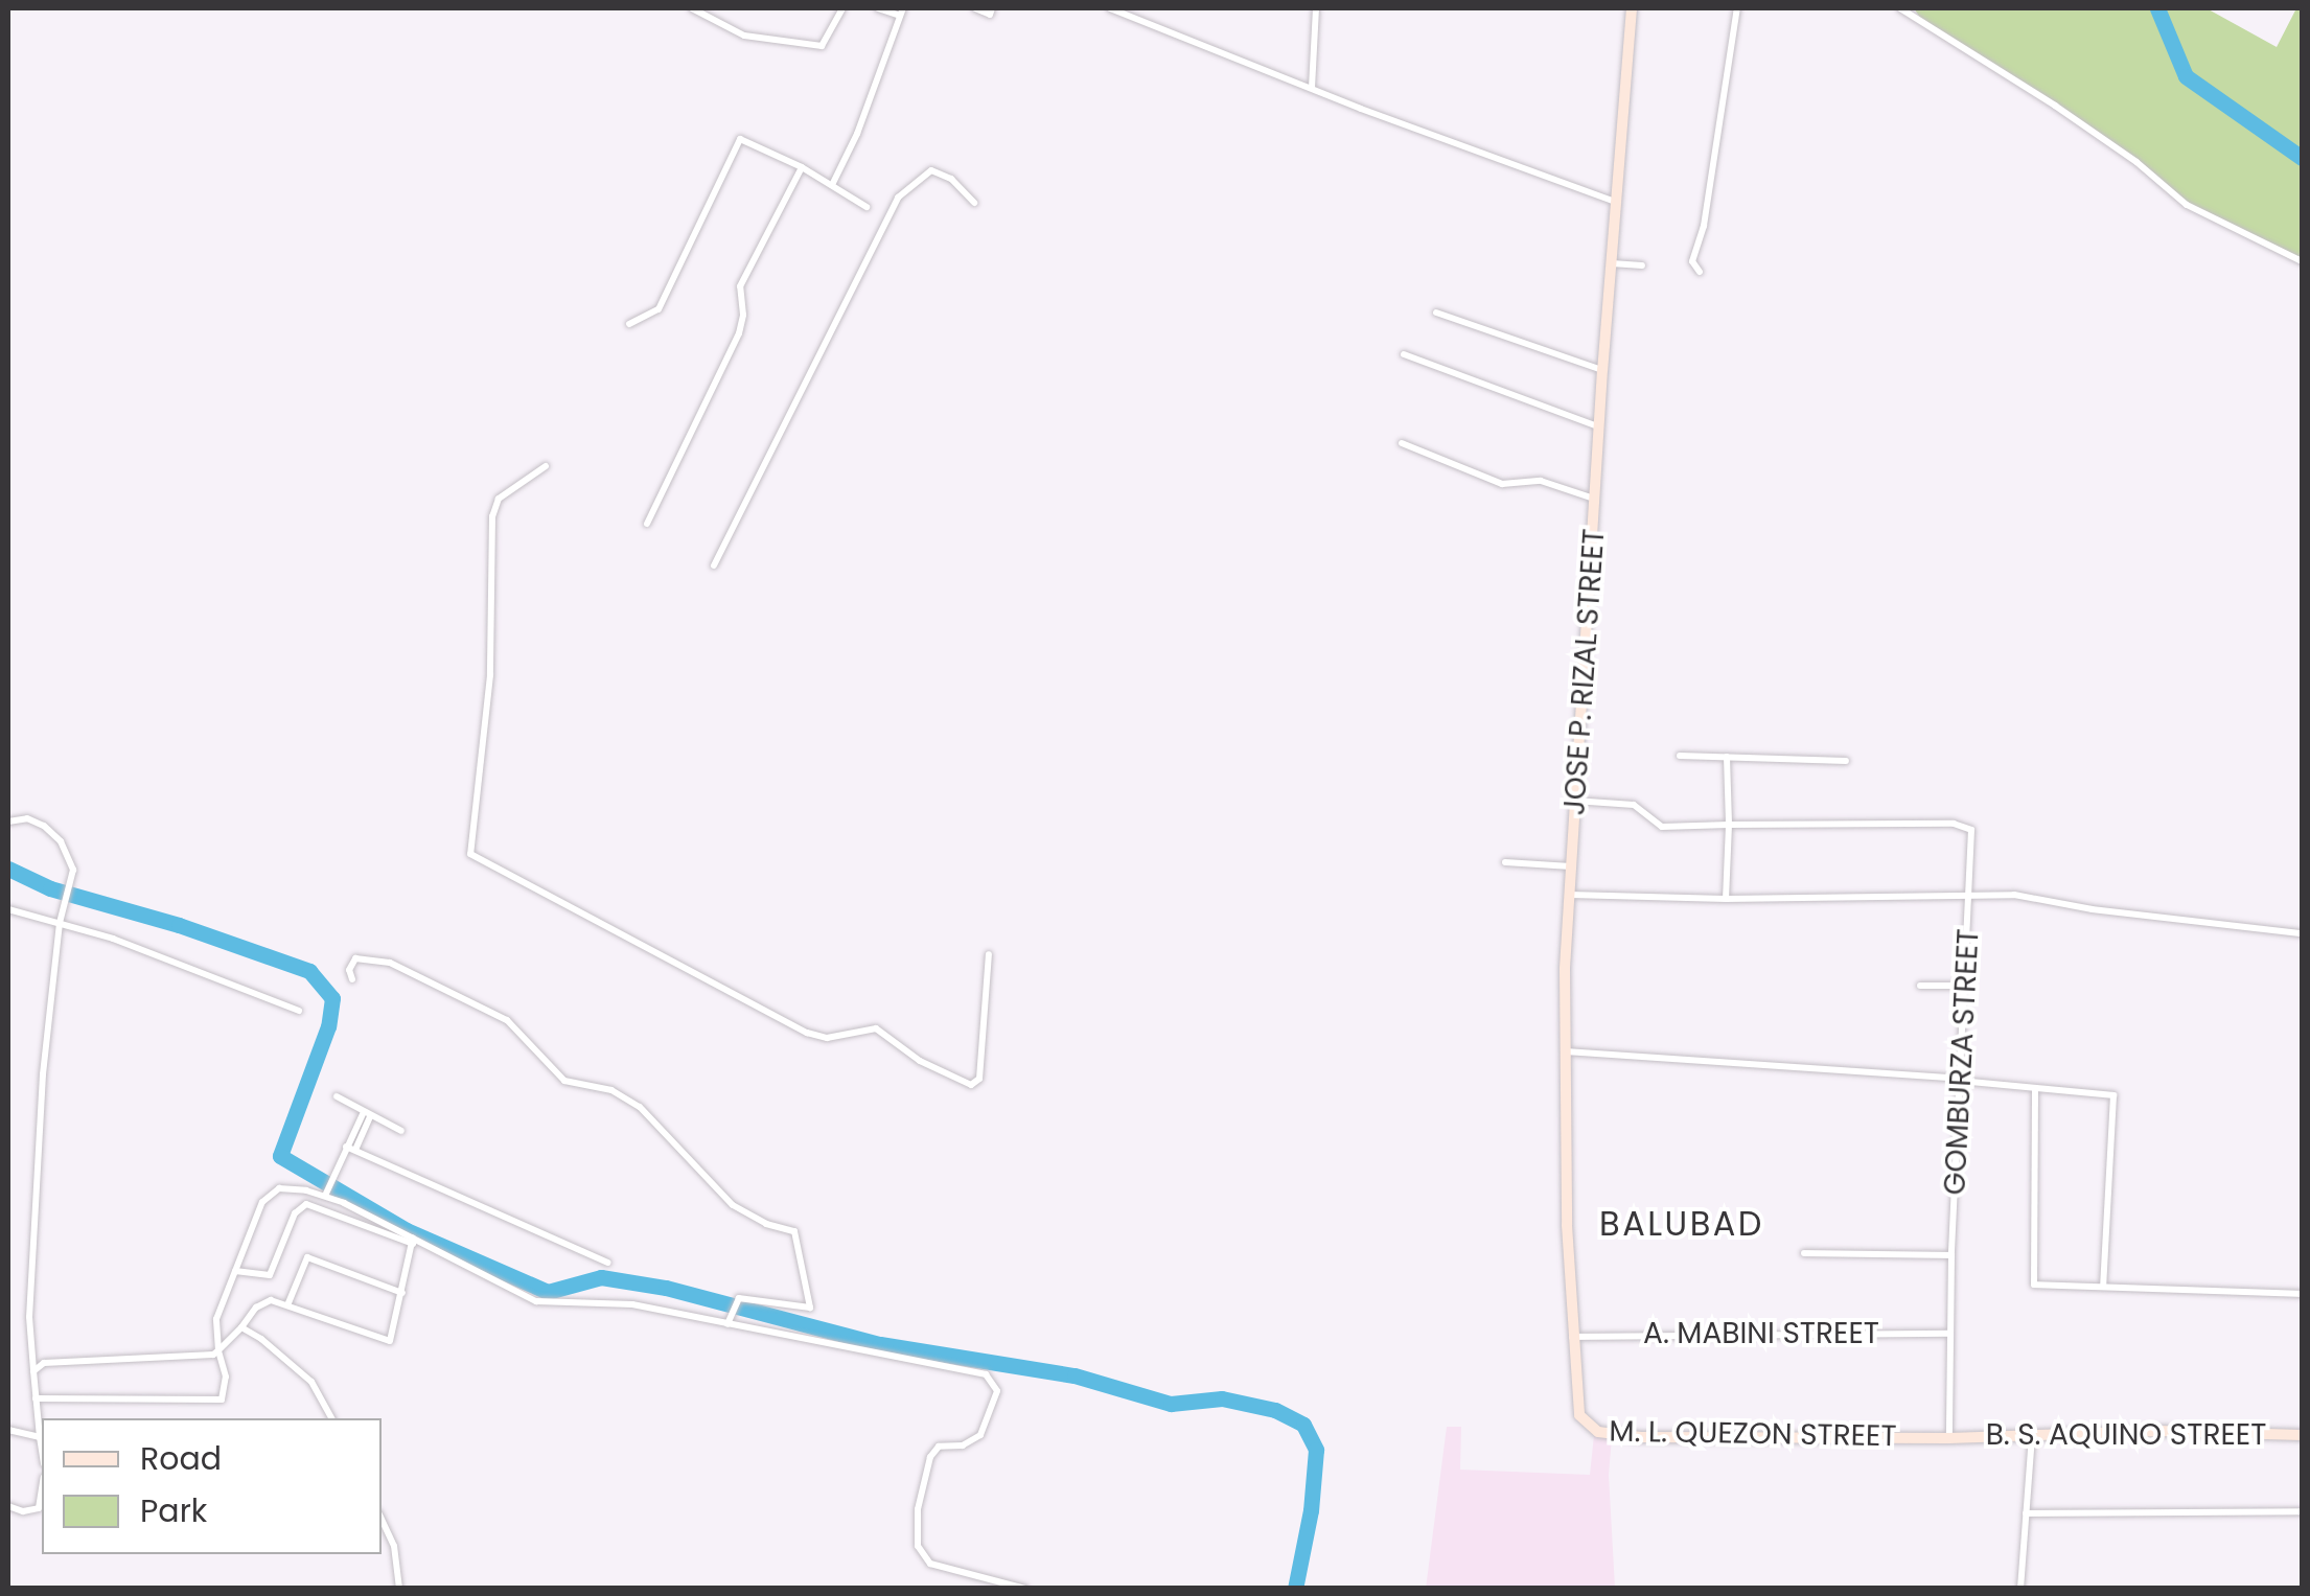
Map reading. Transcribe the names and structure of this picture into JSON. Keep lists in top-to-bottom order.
{
  "streets": {
    "street": [
      "JOSE P. RIZAL STREET",
      "GOMBURZA STREET",
      "A. MABINI STREET",
      "M. L. QUEZON STREET",
      "B. S. AQUINO STREET"
    ]
  },
  "crossings": [
    ["JOSE P. RIZAL STREET", "GOMBURZA STREET"],
    ["JOSE P. RIZAL STREET", "A. MABINI STREET"],
    ["JOSE P. RIZAL STREET", "M. L. QUEZON STREET"],
    ["GOMBURZA STREET", "A. MABINI STREET"],
    ["GOMBURZA STREET", "M. L. QUEZON STREET"],
    ["GOMBURZA STREET", "B. S. AQUINO STREET"],
    ["A. MABINI STREET", "M. L. QUEZON STREET"],
    ["M. L. QUEZON STREET", "B. S. AQUINO STREET"]
  ],
  "districts": ["BALUBAD"],
  "legend": ["Road", "Park"]
}
